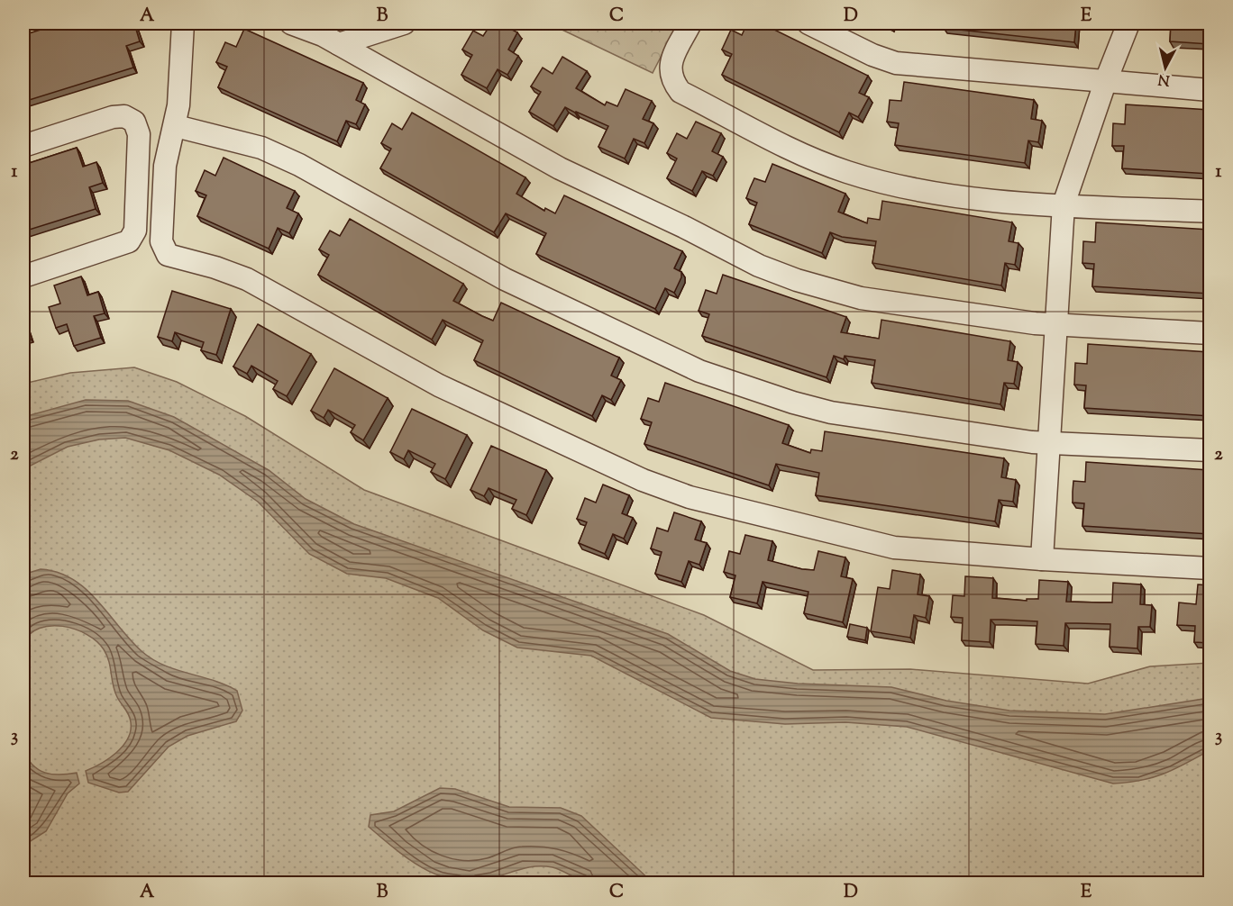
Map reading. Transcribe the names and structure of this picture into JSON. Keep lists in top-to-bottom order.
{
  "north": "bottom",
  "grid": {
    "columns": [
      "A",
      "B",
      "C",
      "D",
      "E"
    ],
    "rows": ["1", "2", "3"]
  }
}
